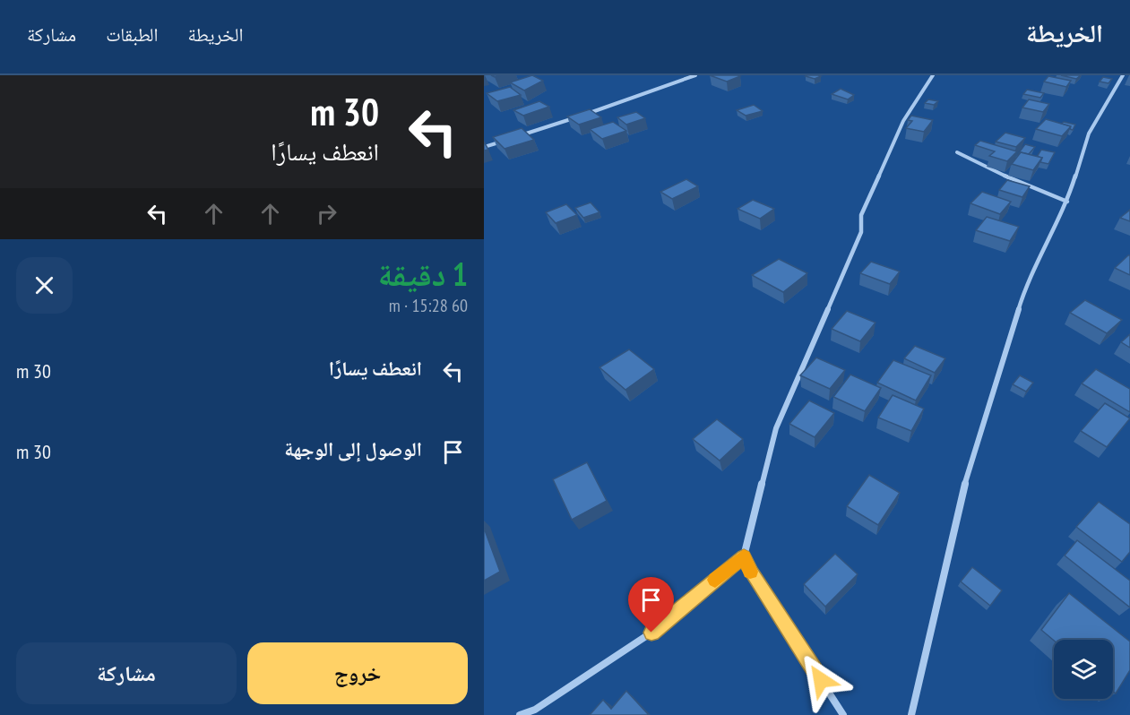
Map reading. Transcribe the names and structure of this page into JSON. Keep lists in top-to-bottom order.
{
  "page": {
    "header": "الخريطة",
    "nav": ["الخريطة", "الطبقات", "مشاركة"],
    "turn": ["30 m", "انعطف يسارًا"],
    "heading": ["1 دقيقة", "60 m · 15:28"],
    "list": [
      {
        "name": "انعطف يسارًا",
        "value": "30 m"
      },
      {
        "name": "الوصول إلى الوجهة",
        "value": "30 m"
      }
    ],
    "buttons": ["خروج", "مشاركة"]
  }
}
